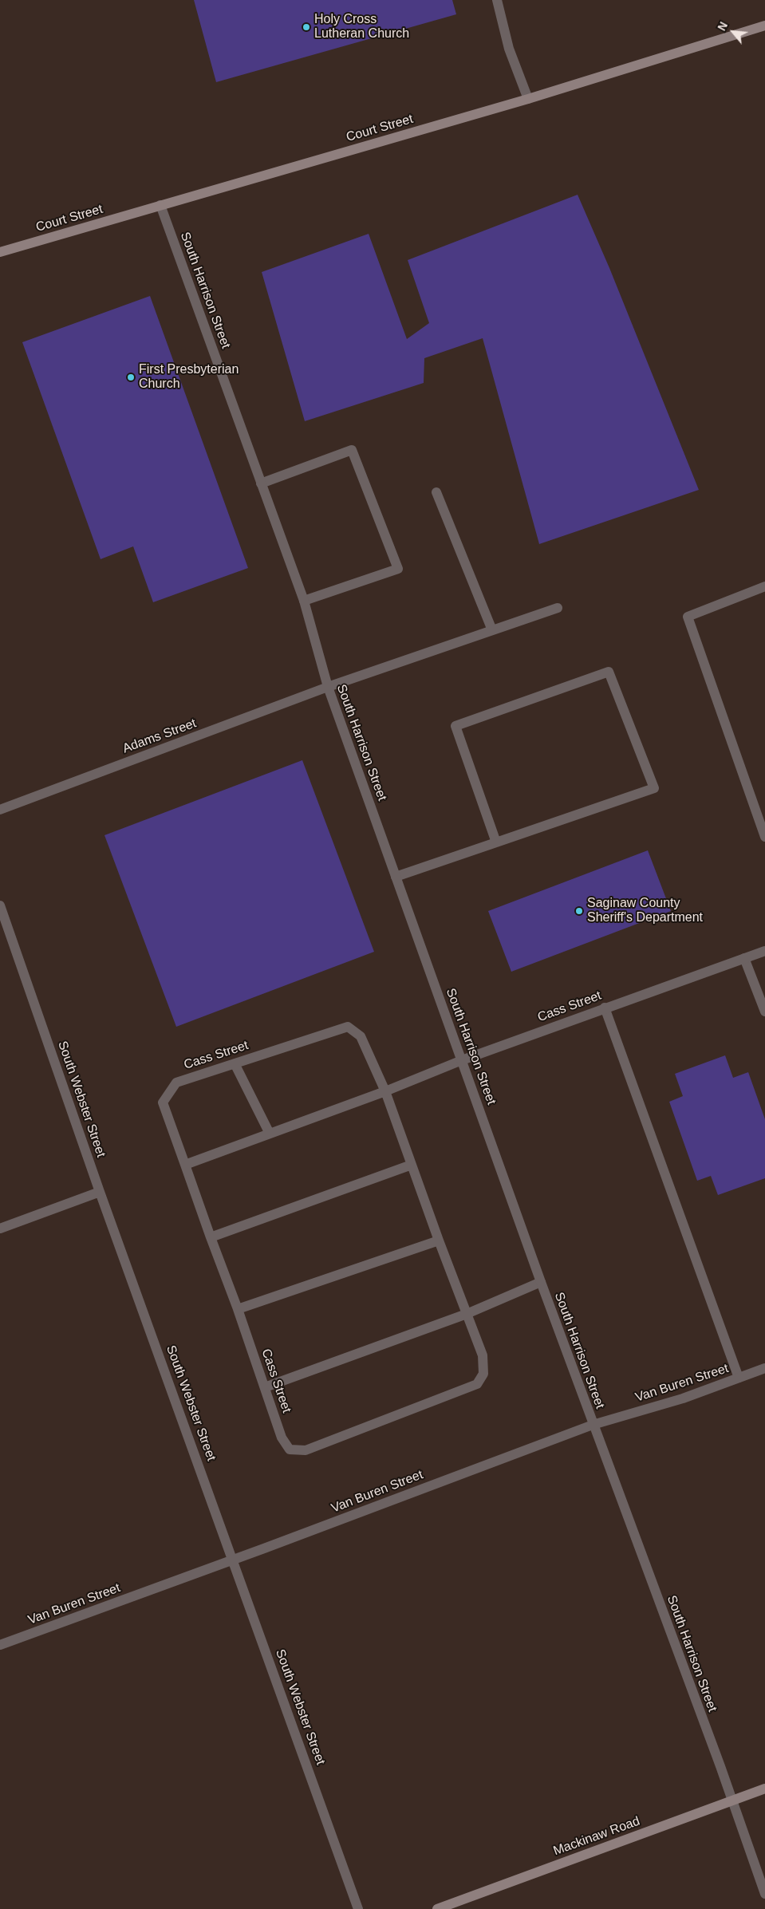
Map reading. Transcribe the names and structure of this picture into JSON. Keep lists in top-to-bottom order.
{
  "streets": {
    "main road": ["Court Street", "Mackinaw Road"],
    "street": [
      "South Harrison Street",
      "Adams Street",
      "Cass Street",
      "South Webster Street",
      "Van Buren Street"
    ]
  },
  "crossings": [
    ["Court Street", "South Harrison Street"],
    ["South Harrison Street", "Adams Street"],
    ["South Harrison Street", "Cass Street"],
    ["South Harrison Street", "Van Buren Street"],
    ["South Harrison Street", "Mackinaw Road"],
    ["South Webster Street", "Van Buren Street"]
  ],
  "places": ["Holy Cross Lutheran Church", "First Presbyterian Church", "Saginaw County Sheriff's Department"],
  "north": "top left"
}
